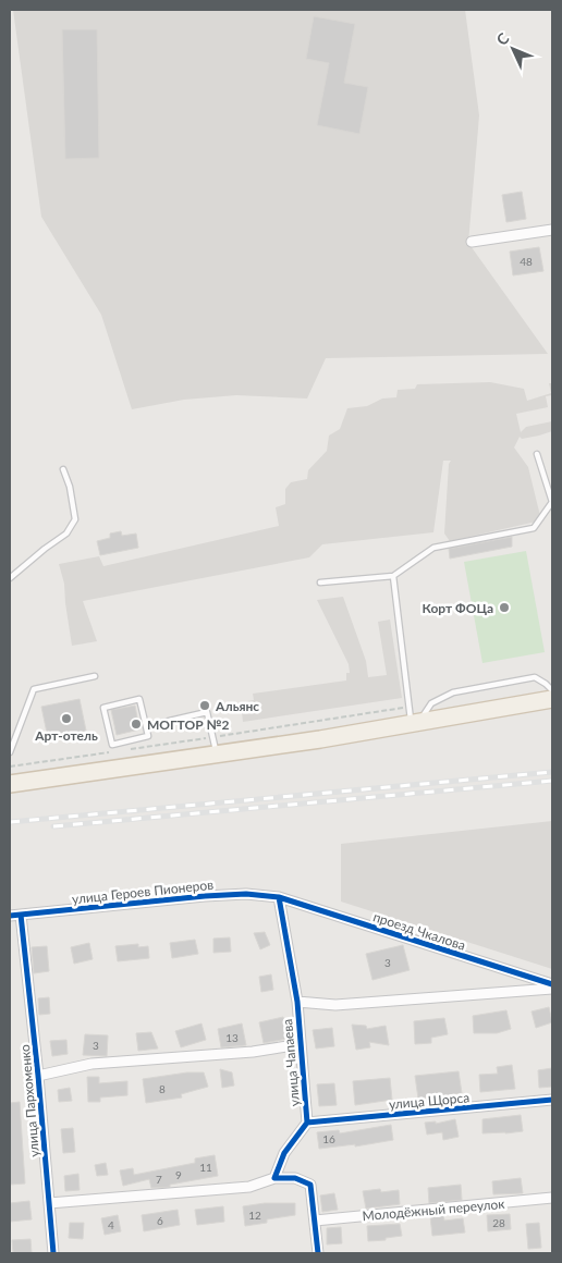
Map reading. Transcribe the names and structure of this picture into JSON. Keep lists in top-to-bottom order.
{
  "streets": {
    "street": [
      "улица Героев Пионеров",
      "проезд Чкалова",
      "улица Чапаева",
      "улица Пархоменко",
      "улица Щорса",
      "Молодёжный переулок"
    ]
  },
  "crossings": [
    ["улица Героев Пионеров", "проезд Чкалова"],
    ["улица Героев Пионеров", "улица Чапаева"],
    ["улица Героев Пионеров", "улица Пархоменко"],
    ["проезд Чкалова", "улица Чапаева"],
    ["улица Чапаева", "улица Щорса"]
  ],
  "places": [
    "Корт ФОЦа",
    "Альянс",
    "Арт-отель",
    "МОГТОР №2"
  ],
  "house_numbers": [
    "48",
    "3",
    "13",
    "3",
    "8",
    "16",
    "11",
    "9",
    "7",
    "12",
    "6",
    "28",
    "4"
  ],
  "north": "top left"
}
